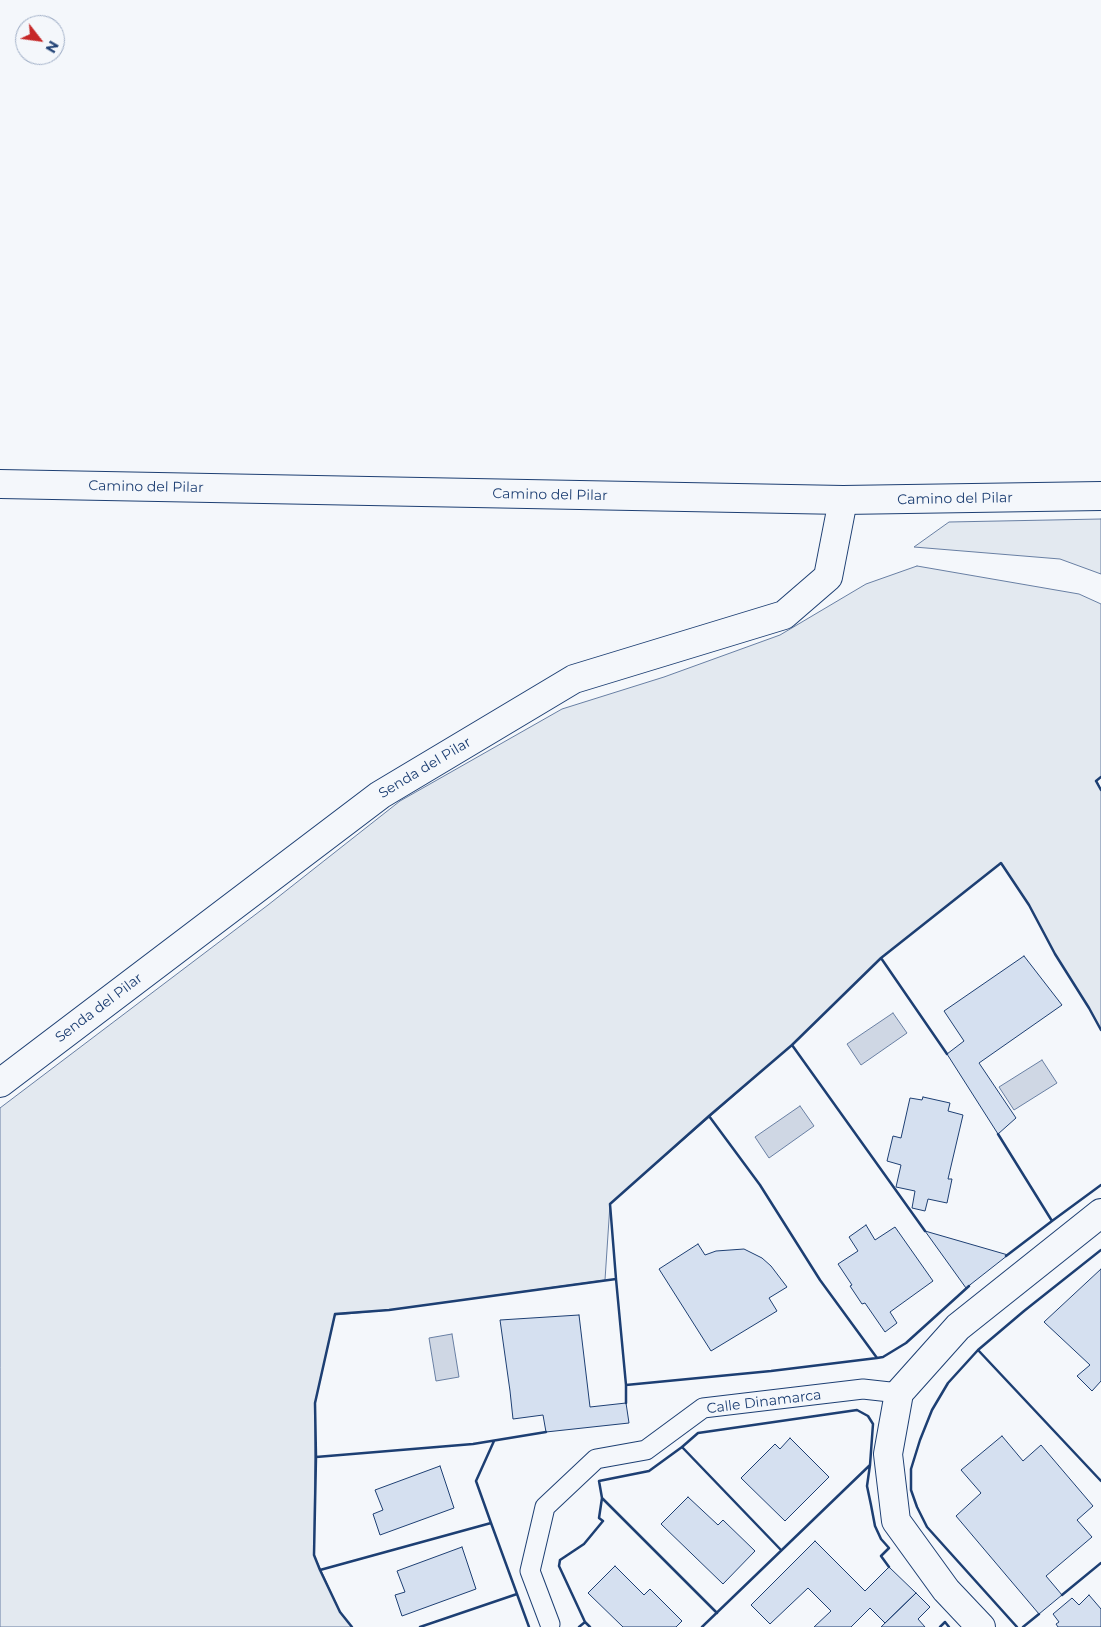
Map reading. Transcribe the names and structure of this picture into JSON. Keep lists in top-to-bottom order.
{
  "streets": {
    "street": ["Camino del Pilar", "Senda del Pilar"],
    "lane": ["Calle Dinamarca"]
  },
  "crossings": [
    ["Camino del Pilar", "Senda del Pilar"]
  ],
  "north": "bottom right"
}
